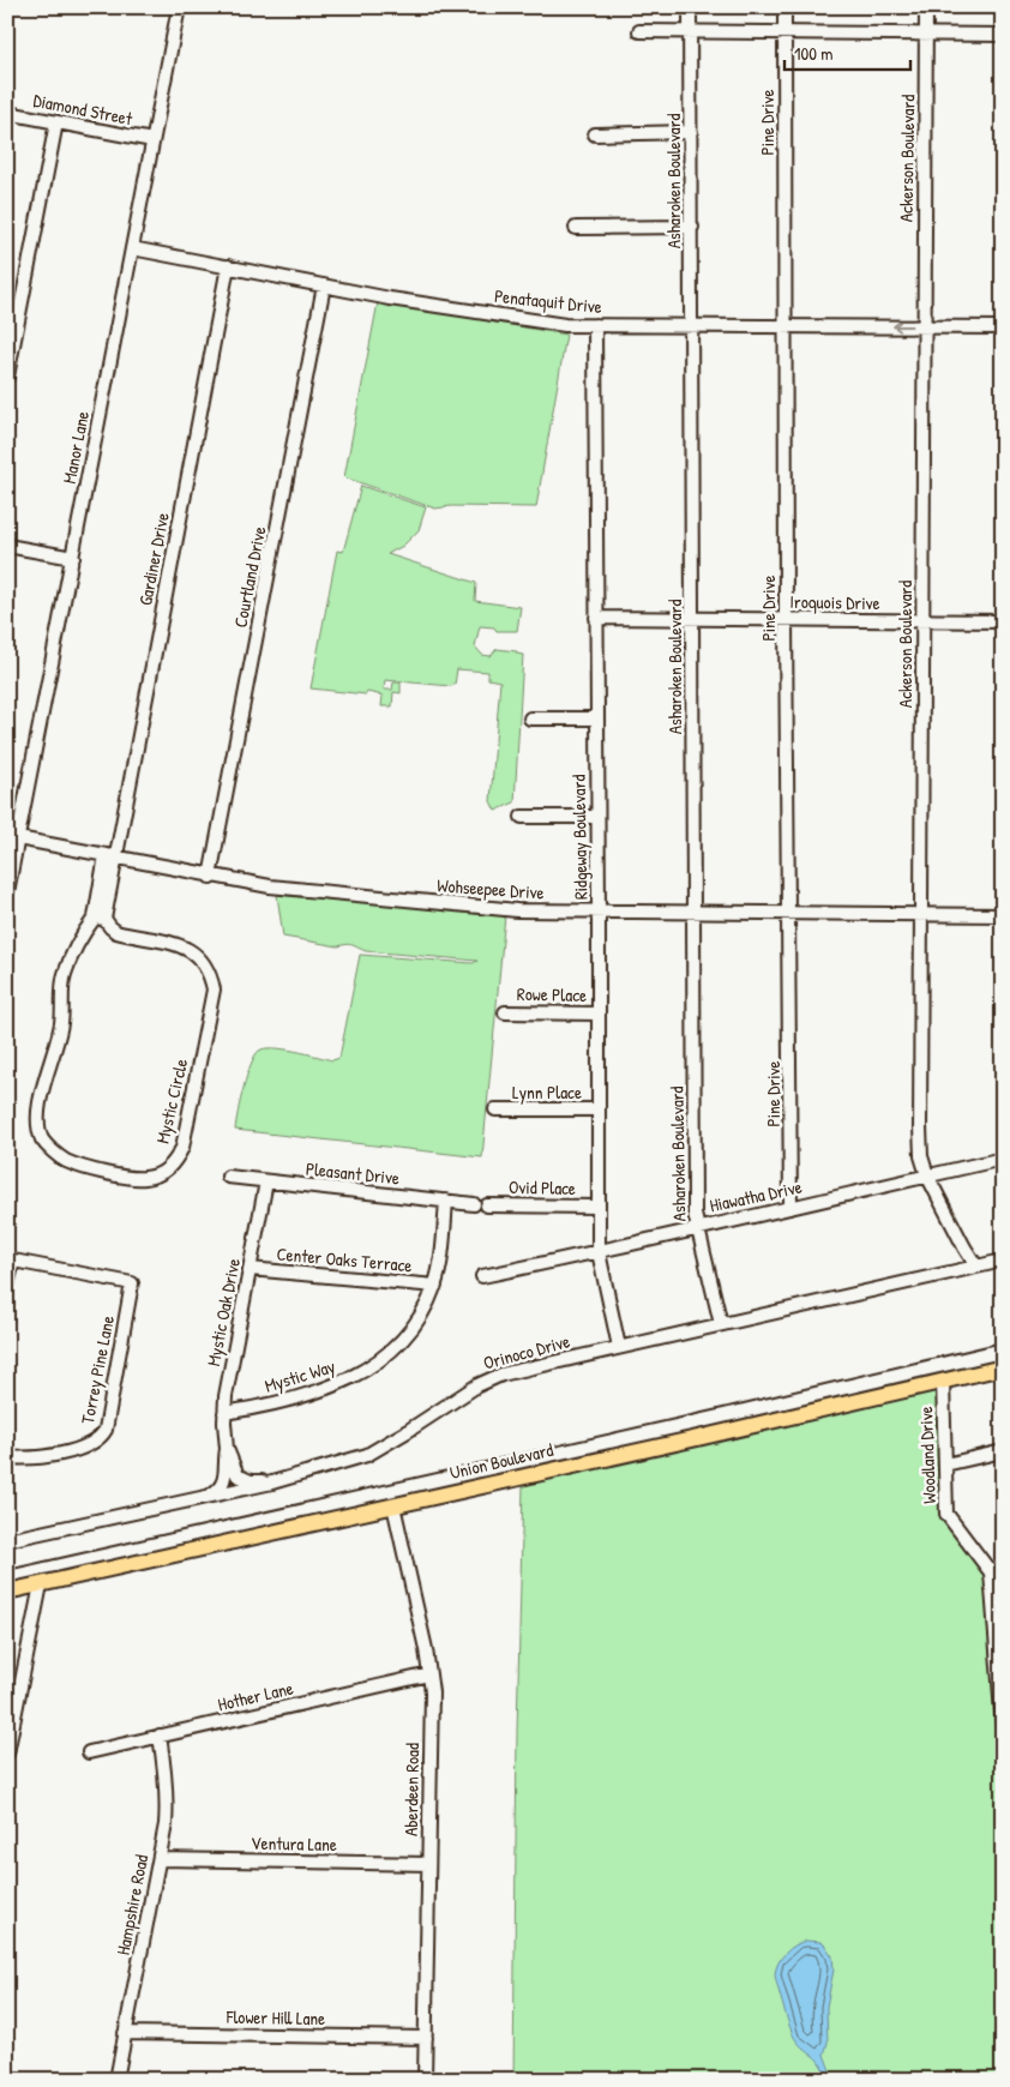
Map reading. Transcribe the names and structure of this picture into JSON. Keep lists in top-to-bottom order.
{
  "streets": {
    "main road": ["Union Boulevard"],
    "street": [
      "Diamond Street",
      "Pine Drive",
      "Ackerson Boulevard",
      "Asharoken Boulevard",
      "Penataquit Drive",
      "Manor Lane",
      "Gardiner Drive",
      "Courtland Drive",
      "Iroquois Drive",
      "Ridgeway Boulevard",
      "Wohseepee Drive",
      "Rowe Place",
      "Lynn Place",
      "Mystic Circle",
      "Pleasant Drive",
      "Ovid Place",
      "Hiawatha Drive",
      "Center Oaks Terrace",
      "Mystic Oak Drive",
      "Orinoco Drive",
      "Torrey Pine Lane",
      "Mystic Way",
      "Woodland Drive",
      "Hother Lane",
      "Aberdeen Road",
      "Ventura Lane",
      "Hampshire Road",
      "Flower Hill Lane"
    ]
  },
  "crossings": [
    ["Diamond Street", "Manor Lane"],
    ["Pine Drive", "Penataquit Drive"],
    ["Pine Drive", "Iroquois Drive"],
    ["Pine Drive", "Wohseepee Drive"],
    ["Pine Drive", "Hiawatha Drive"],
    ["Ackerson Boulevard", "Penataquit Drive"],
    ["Ackerson Boulevard", "Iroquois Drive"],
    ["Ackerson Boulevard", "Wohseepee Drive"],
    ["Ackerson Boulevard", "Hiawatha Drive"],
    ["Ackerson Boulevard", "Orinoco Drive"],
    ["Asharoken Boulevard", "Penataquit Drive"],
    ["Asharoken Boulevard", "Iroquois Drive"],
    ["Asharoken Boulevard", "Wohseepee Drive"],
    ["Asharoken Boulevard", "Hiawatha Drive"],
    ["Asharoken Boulevard", "Orinoco Drive"],
    ["Penataquit Drive", "Manor Lane"],
    ["Penataquit Drive", "Gardiner Drive"],
    ["Penataquit Drive", "Courtland Drive"],
    ["Penataquit Drive", "Ridgeway Boulevard"],
    ["Manor Lane", "Wohseepee Drive"],
    ["Gardiner Drive", "Wohseepee Drive"],
    ["Gardiner Drive", "Mystic Circle"],
    ["Courtland Drive", "Wohseepee Drive"],
    ["Iroquois Drive", "Ridgeway Boulevard"],
    ["Ridgeway Boulevard", "Wohseepee Drive"],
    ["Ridgeway Boulevard", "Rowe Place"],
    ["Ridgeway Boulevard", "Lynn Place"],
    ["Ridgeway Boulevard", "Ovid Place"],
    ["Ridgeway Boulevard", "Hiawatha Drive"],
    ["Ridgeway Boulevard", "Orinoco Drive"],
    ["Wohseepee Drive", "Mystic Circle"],
    ["Pleasant Drive", "Ovid Place"],
    ["Pleasant Drive", "Mystic Oak Drive"],
    ["Pleasant Drive", "Mystic Way"],
    ["Center Oaks Terrace", "Mystic Oak Drive"],
    ["Center Oaks Terrace", "Mystic Way"],
    ["Mystic Oak Drive", "Orinoco Drive"],
    ["Mystic Oak Drive", "Mystic Way"],
    ["Woodland Drive", "Union Boulevard"],
    ["Union Boulevard", "Aberdeen Road"],
    ["Hother Lane", "Aberdeen Road"],
    ["Hother Lane", "Hampshire Road"],
    ["Aberdeen Road", "Ventura Lane"],
    ["Aberdeen Road", "Flower Hill Lane"],
    ["Ventura Lane", "Hampshire Road"],
    ["Hampshire Road", "Flower Hill Lane"]
  ],
  "scale_bar": "100 m"
}
